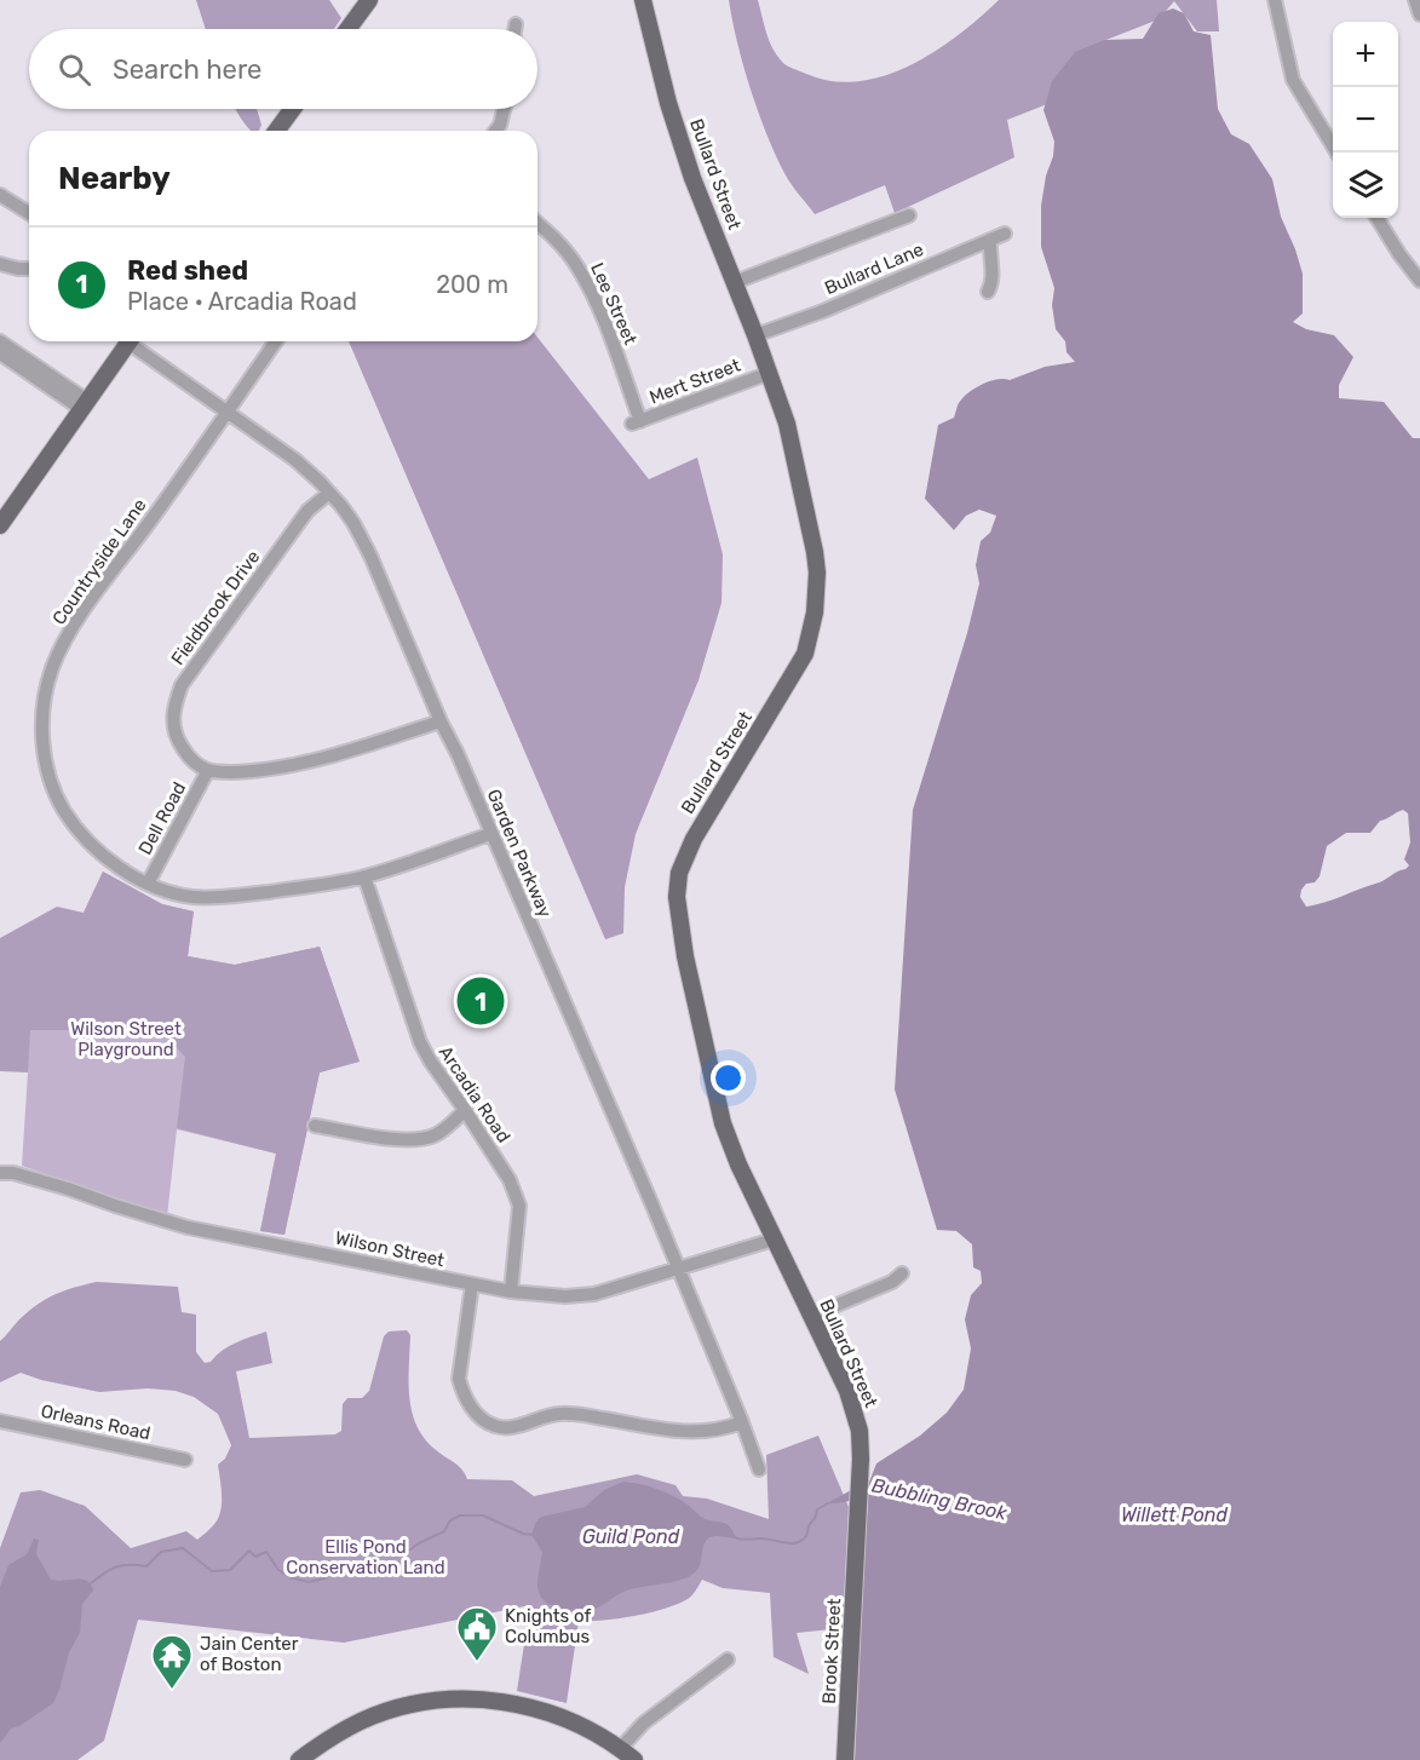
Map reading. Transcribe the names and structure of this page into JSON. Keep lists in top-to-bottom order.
{
  "streets": {
    "main road": ["Bullard Street", "Brook Street"],
    "street": [
      "Bullard Lane",
      "Lee Street",
      "Mert Street",
      "Countryside Lane",
      "Fieldbrook Drive",
      "Dell Road",
      "Garden Parkway",
      "Arcadia Road",
      "Wilson Street",
      "Orleans Road"
    ]
  },
  "crossings": [
    ["Bullard Street", "Bullard Lane"],
    ["Bullard Street", "Mert Street"],
    ["Bullard Street", "Wilson Street"],
    ["Bullard Street", "Brook Street"],
    ["Lee Street", "Mert Street"],
    ["Countryside Lane", "Dell Road"],
    ["Countryside Lane", "Garden Parkway"],
    ["Countryside Lane", "Arcadia Road"],
    ["Fieldbrook Drive", "Dell Road"],
    ["Fieldbrook Drive", "Garden Parkway"],
    ["Garden Parkway", "Wilson Street"],
    ["Arcadia Road", "Wilson Street"]
  ],
  "water": ["Bubbling Brook", "Willett Pond", "Guild Pond"],
  "parks": ["Wilson Street Playground", "Ellis Pond Conservation Land"],
  "places": {
    "public building": ["Knights of Columbus"],
    "temple": ["Jain Center of Boston"]
  },
  "page": {
    "map_buttons": ["+", "−"],
    "search": "Search here",
    "heading": "Nearby",
    "list": [
      {
        "mark": "1",
        "name": "Red shed",
        "note": "Place · Arcadia Road",
        "value": "200 m"
      }
    ],
    "pins": "1"
  }
}
